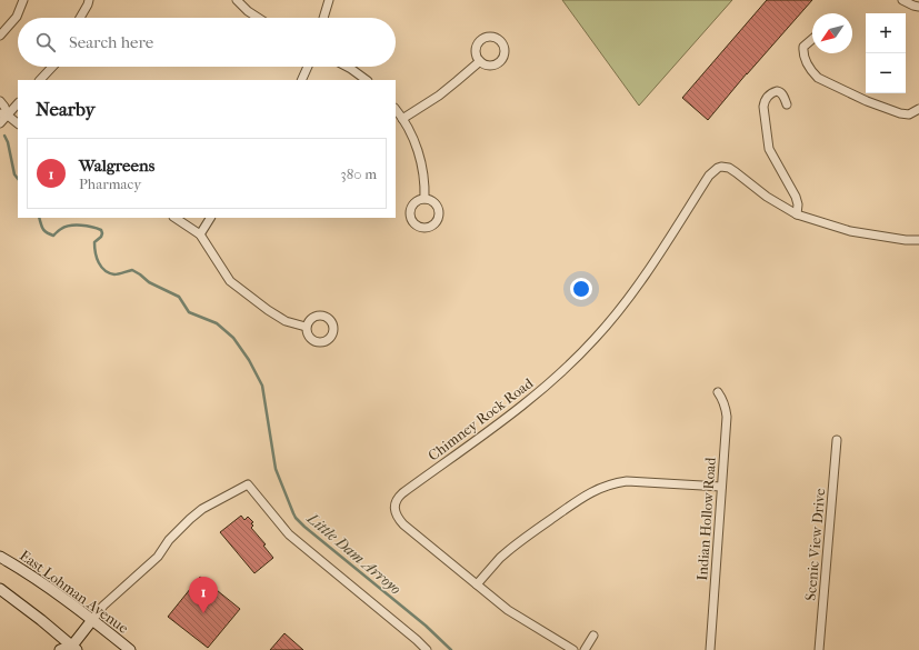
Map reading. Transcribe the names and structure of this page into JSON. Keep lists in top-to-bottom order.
{
  "streets": {
    "main road": ["East Lohman Avenue"],
    "street": ["Chimney Rock Road", "Indian Hollow Road", "Scenic View Drive"]
  },
  "water": ["Little Dam Arroyo"],
  "north": "bottom left",
  "page": {
    "map_buttons": ["+", "−"],
    "search": "Search here",
    "heading": "Nearby",
    "list": [
      {
        "mark": "1",
        "name": "Walgreens",
        "note": "Pharmacy",
        "value": "380 m"
      }
    ],
    "pins": "1"
  }
}
